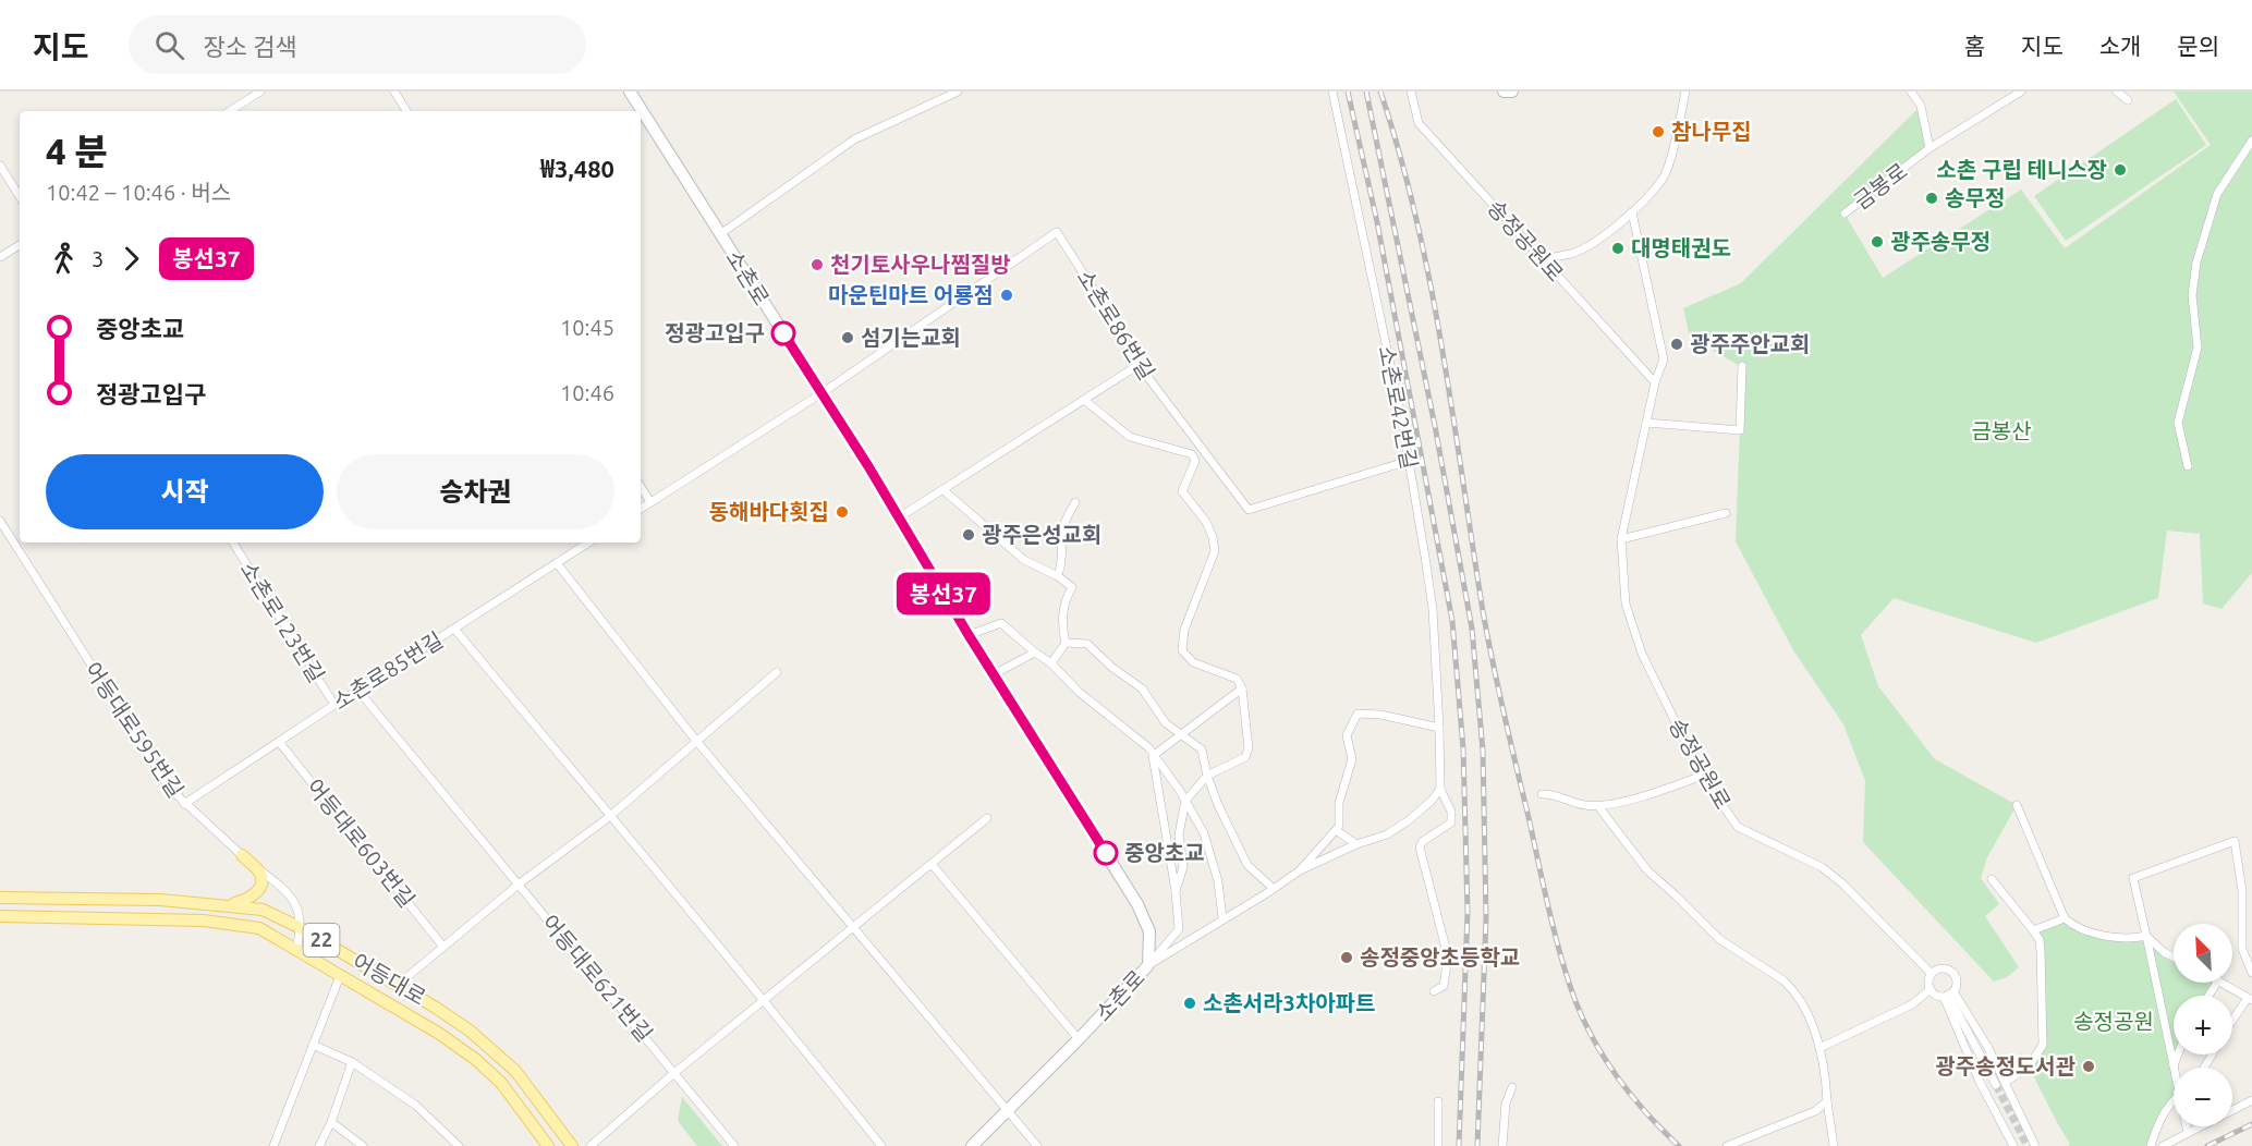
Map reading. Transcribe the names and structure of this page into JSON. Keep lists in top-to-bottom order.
{
  "streets": {
    "main road": ["22", "어등대로"],
    "street": [
      "금봉로",
      "송정공원로",
      "소촌로",
      "소촌로86번길",
      "소촌로42번길",
      "소촌로123번길",
      "소촌로85번길",
      "어등대로595번길",
      "어등대로603번길",
      "어등대로621번길"
    ]
  },
  "crossings": [
    ["소촌로", "소촌로86번길"],
    ["소촌로86번길", "소촌로42번길"],
    ["소촌로123번길", "소촌로85번길"],
    ["소촌로85번길", "어등대로595번길"],
    ["소촌로85번길", "어등대로603번길"],
    ["소촌로85번길", "어등대로621번길"],
    ["어등대로595번길", "어등대로"]
  ],
  "parks": ["금봉산", "송정공원"],
  "places": [
    "참나무집",
    "소촌 구립 테니스장",
    "송무정",
    "광주송무정",
    "대명태권도",
    "천기토사우나찜질방",
    "마운틴마트 어룡점",
    "정광고입구",
    "섬기는교회",
    "광주주안교회",
    "동해바다횟집",
    "광주은성교회",
    "중앙초교",
    "송정중앙초등학교",
    "소촌서라3차아파트",
    "광주송정도서관"
  ],
  "lines": ["bus line 봉선37"],
  "north": "top left",
  "page": {
    "header": "지도",
    "search": "장소 검색",
    "nav": [
      "홈",
      "지도",
      "소개",
      "문의"
    ],
    "on_map": "봉선37",
    "heading": ["4 분", "10:42 – 10:46 · 버스", "₩3,480"],
    "legs": ["3", "봉선37"],
    "list": [
      {
        "name": "중앙초교",
        "value": "10:45"
      },
      {
        "name": "정광고입구",
        "value": "10:46"
      }
    ],
    "buttons": ["시작", "승차권"],
    "map_buttons": ["+", "−"]
  }
}
